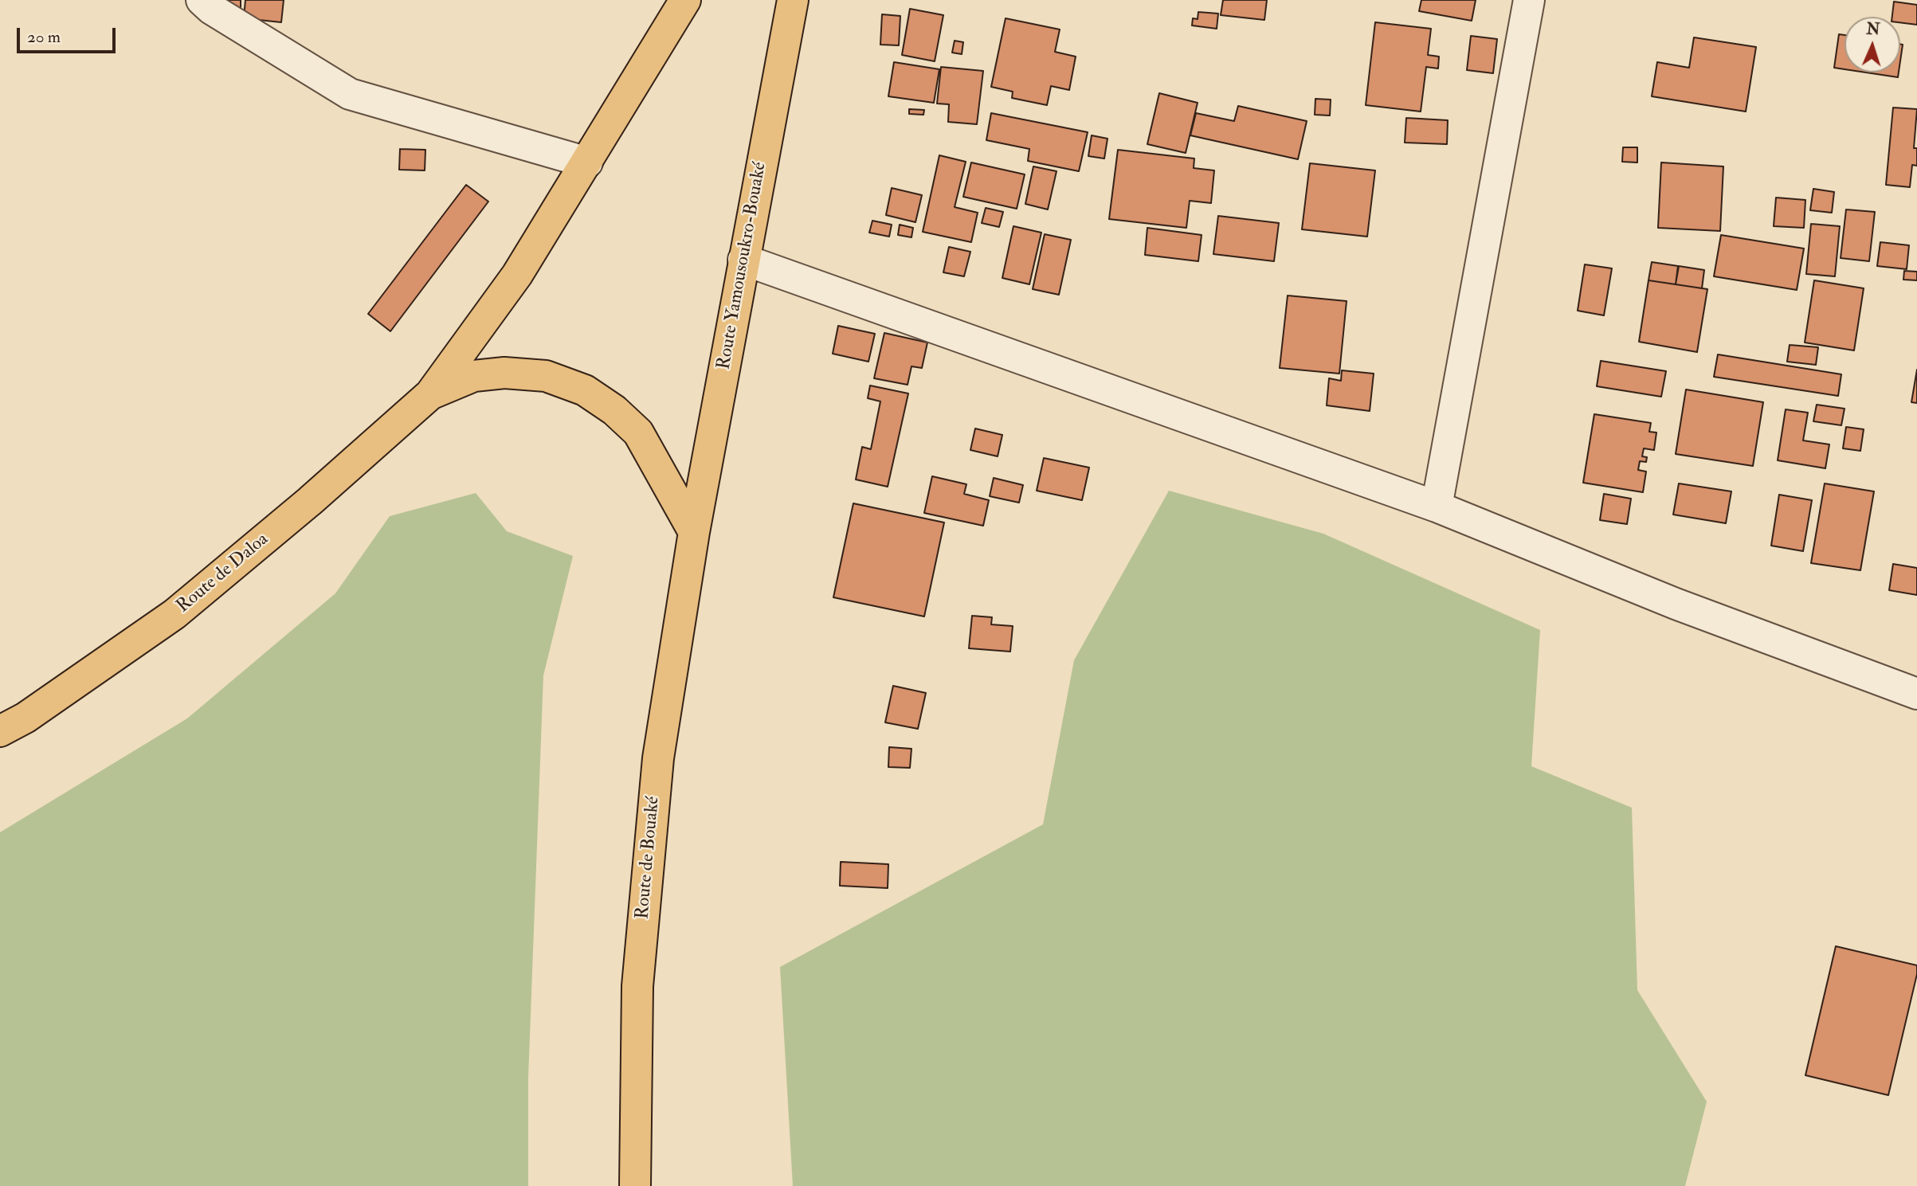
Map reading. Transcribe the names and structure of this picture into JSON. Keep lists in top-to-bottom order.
{
  "streets": {
    "highway": ["Route Yamousoukro-Bouaké", "Route de Daloa", "Route de Bouaké"]
  },
  "crossings": [
    ["Route Yamousoukro-Bouaké", "Route de Bouaké"]
  ],
  "scale_bar": "20 m",
  "north": "top"
}
